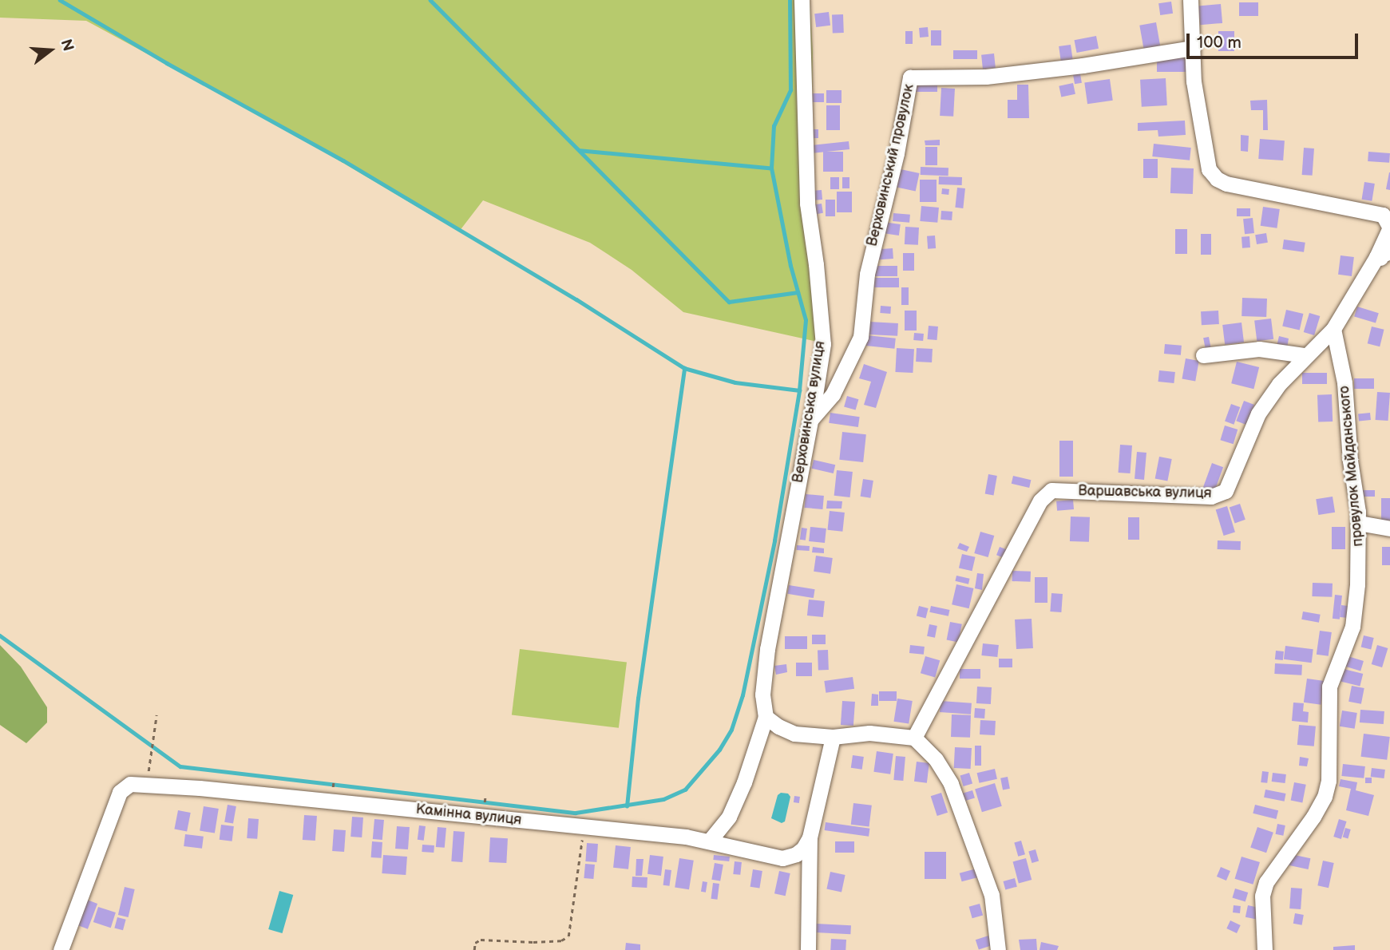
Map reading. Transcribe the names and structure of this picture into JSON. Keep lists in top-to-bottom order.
{
  "streets": {
    "street": [
      "Верховинський провулок",
      "Верховинська вулиця",
      "провулок Майданського",
      "Варшавська вулиця",
      "Камінна вулиця"
    ]
  },
  "crossings": [
    ["Верховинський провулок", "Верховинська вулиця"],
    ["Верховинський провулок", "Варшавська вулиця"],
    ["провулок Майданського", "Варшавська вулиця"]
  ],
  "scale_bar": "100 m",
  "north": "right"
}
